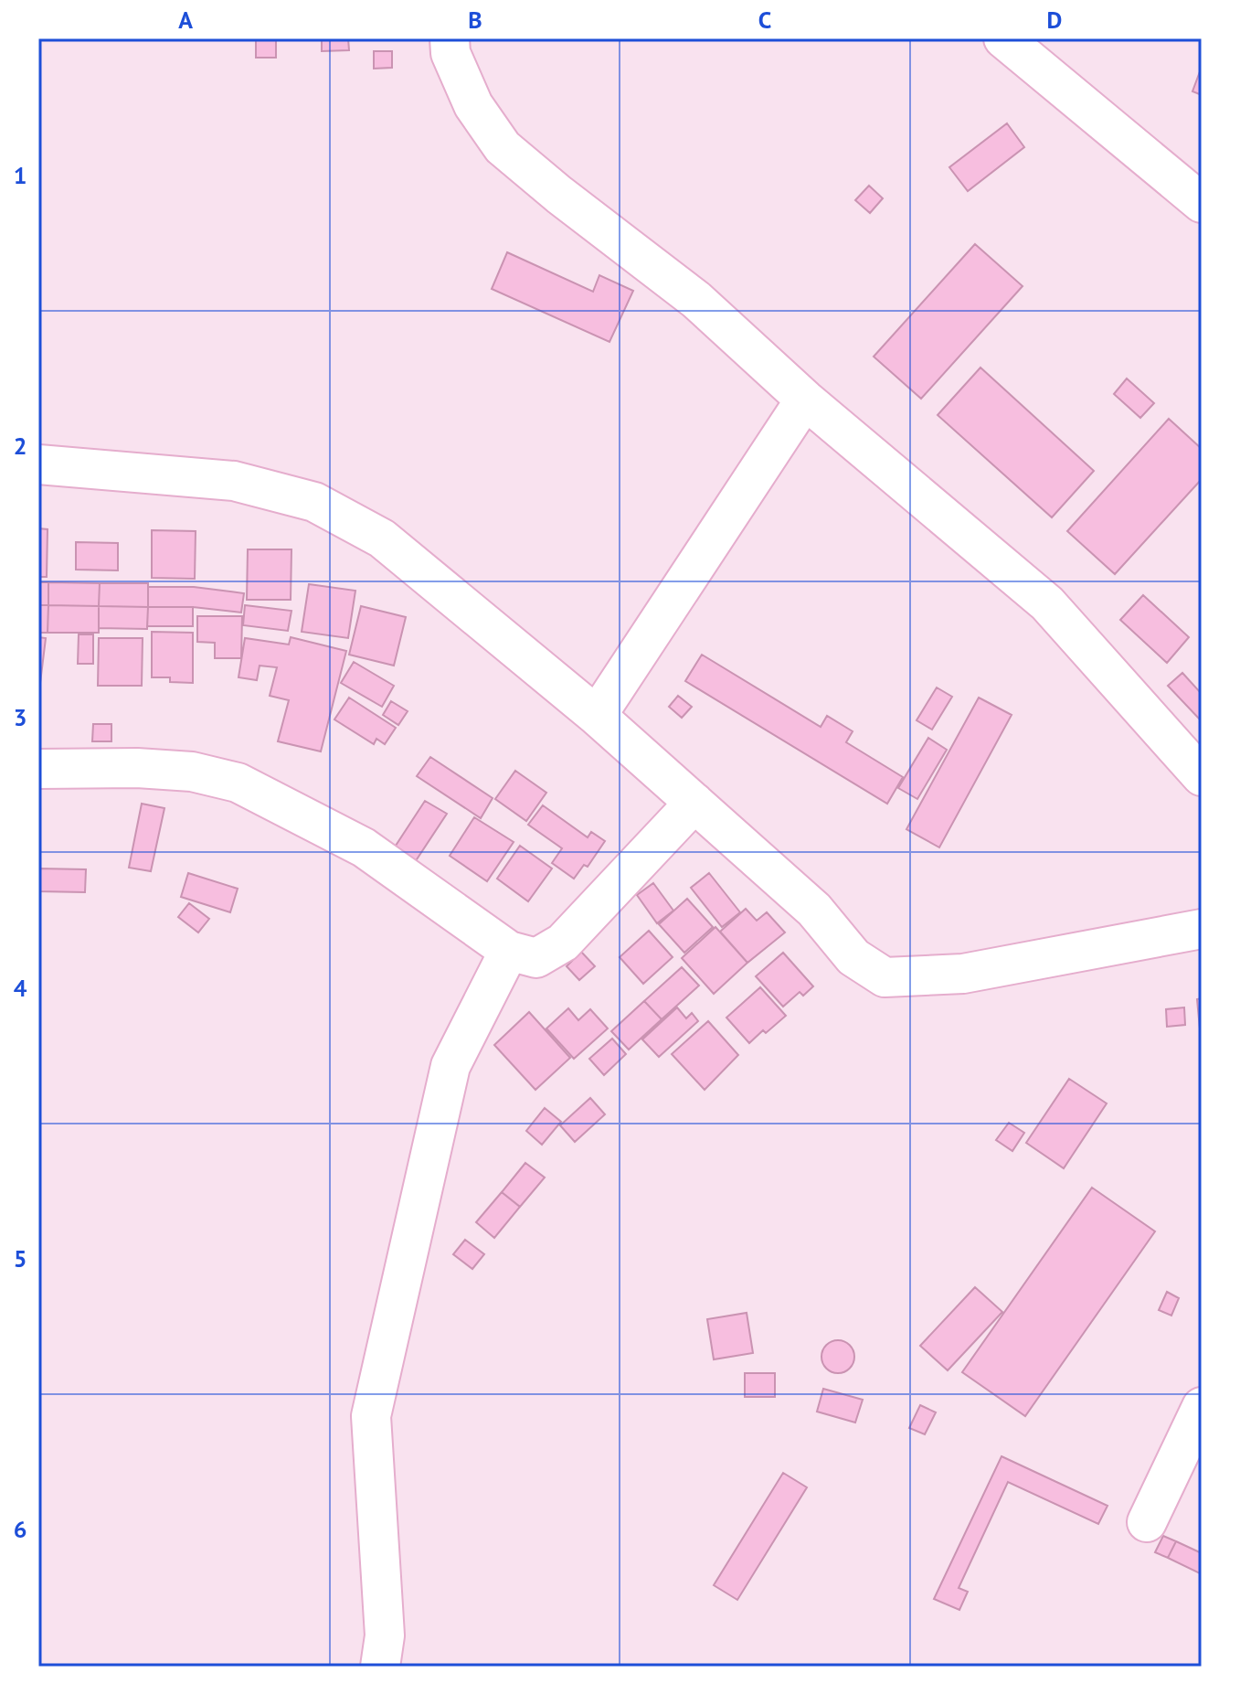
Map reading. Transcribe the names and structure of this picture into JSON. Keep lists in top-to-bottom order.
{
  "grid": {
    "columns": [
      "A",
      "B",
      "C",
      "D"
    ],
    "rows": [
      "1",
      "2",
      "3",
      "4",
      "5",
      "6"
    ]
  }
}
